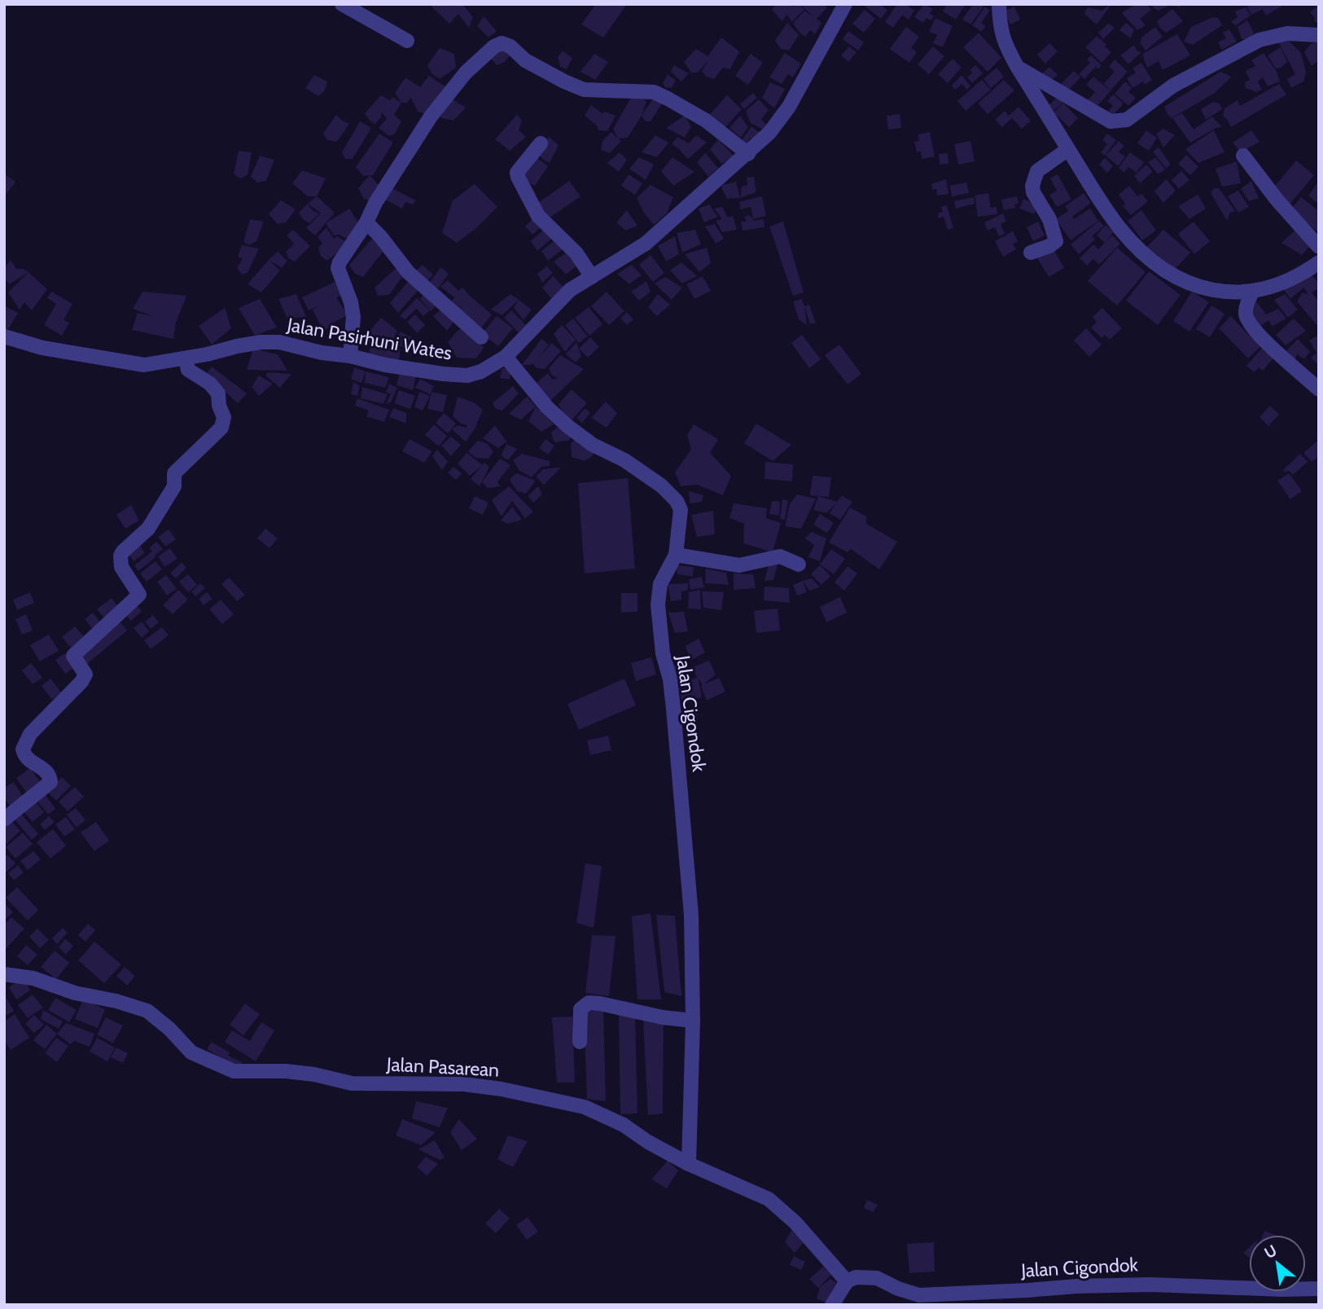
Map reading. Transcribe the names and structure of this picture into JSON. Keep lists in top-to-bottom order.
{
  "streets": {
    "street": ["Jalan Pasirhuni Wates", "Jalan Cigondok", "Jalan Pasarean"]
  },
  "crossings": [
    ["Jalan Pasirhuni Wates", "Jalan Cigondok"],
    ["Jalan Cigondok", "Jalan Pasarean"]
  ],
  "north": "top left"
}
